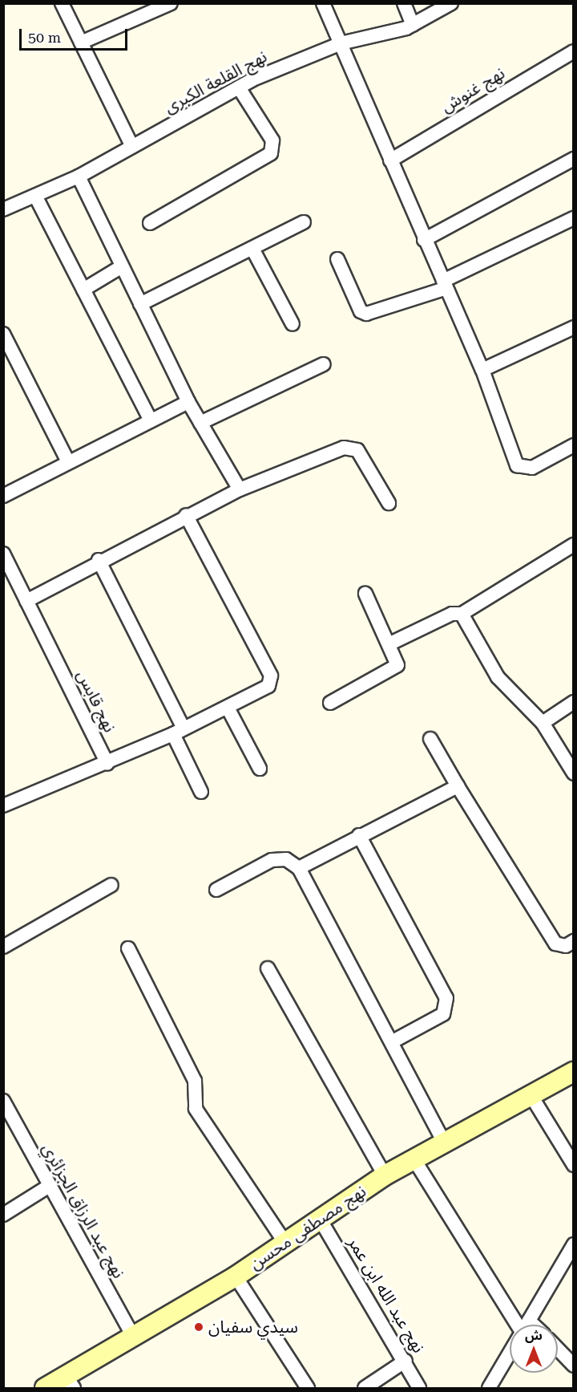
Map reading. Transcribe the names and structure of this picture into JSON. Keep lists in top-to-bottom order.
{
  "streets": {
    "main road": ["نهج مصطفى محسن"],
    "street": [
      "نهج القلعة الكبرى",
      "نهج غنوش",
      "نهج قابس",
      "نهج عبد الرزاق الجزائري",
      "نهج عبد الله ابن عمر"
    ]
  },
  "crossings": [
    ["نهج عبد الرزاق الجزائري", "نهج مصطفى محسن"],
    ["نهج مصطفى محسن", "نهج عبد الله ابن عمر"]
  ],
  "places": ["سيدي سفيان"],
  "scale_bar": "50 m",
  "north": "top"
}
